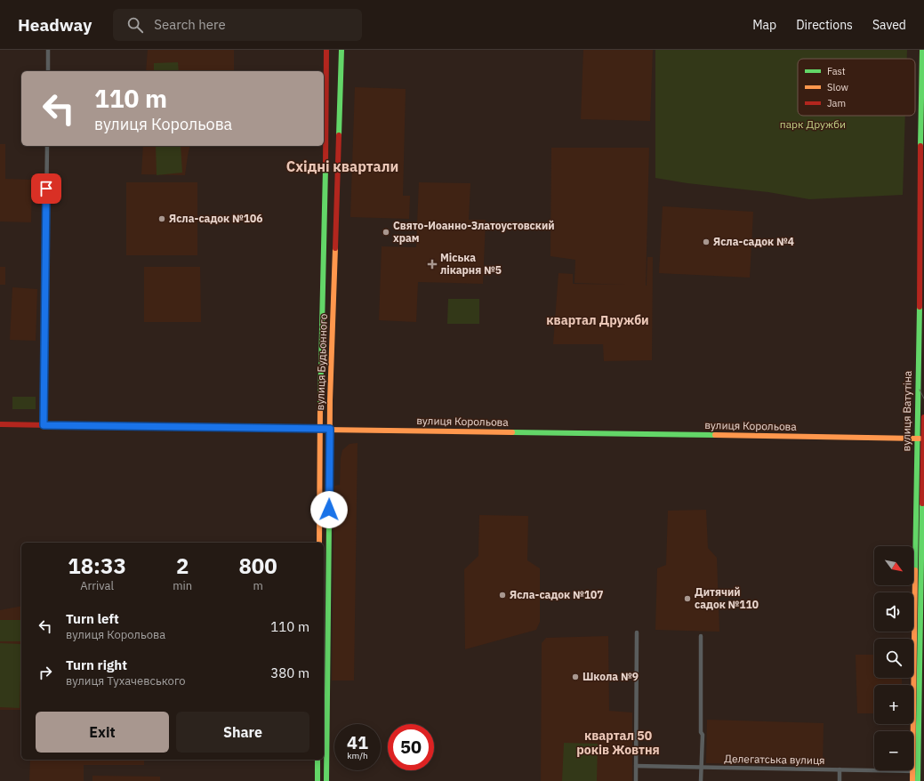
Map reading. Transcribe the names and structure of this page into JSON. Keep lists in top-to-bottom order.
{
  "streets": {
    "main road": ["вулиця Будьонного", "вулиця Ватутіна", "вулиця Корольова"],
    "street": ["Делегатська вулиця"]
  },
  "crossings": [
    ["вулиця Будьонного", "вулиця Корольова"],
    ["вулиця Ватутіна", "вулиця Корольова"],
    ["вулиця Ватутіна", "Делегатська вулиця"]
  ],
  "districts": ["Східні квартали", "квартал Дружби", "квартал 50 років Жовтня"],
  "parks": ["парк Дружби"],
  "places": {
    "other": [
      "Ясла-садок №106",
      "Свято-Иоанно-Златоустовский храм",
      "Ясла-садок №4",
      "Ясла-садок №107",
      "Дитячий садок №110",
      "Школа №9"
    ],
    "health": ["Міська лікарня №5"]
  },
  "legend": ["Fast", "Slow", "Jam"],
  "north": "bottom right",
  "page": {
    "header": "Headway",
    "search": "Search here",
    "nav": ["Map", "Directions", "Saved"],
    "turn": ["110 m", "вулиця Корольова"],
    "eta": [
      "18:33",
      "Arrival",
      "2",
      "min",
      "800",
      "m"
    ],
    "map_buttons": ["+", "−"],
    "list": [
      {
        "name": "Turn left",
        "note": "вулиця Корольова",
        "value": "110 m"
      },
      {
        "name": "Turn right",
        "note": "вулиця Тухачевського",
        "value": "380 m"
      }
    ],
    "buttons": ["Exit", "Share"],
    "speed": "41 km/h",
    "limit": "50"
  }
}
